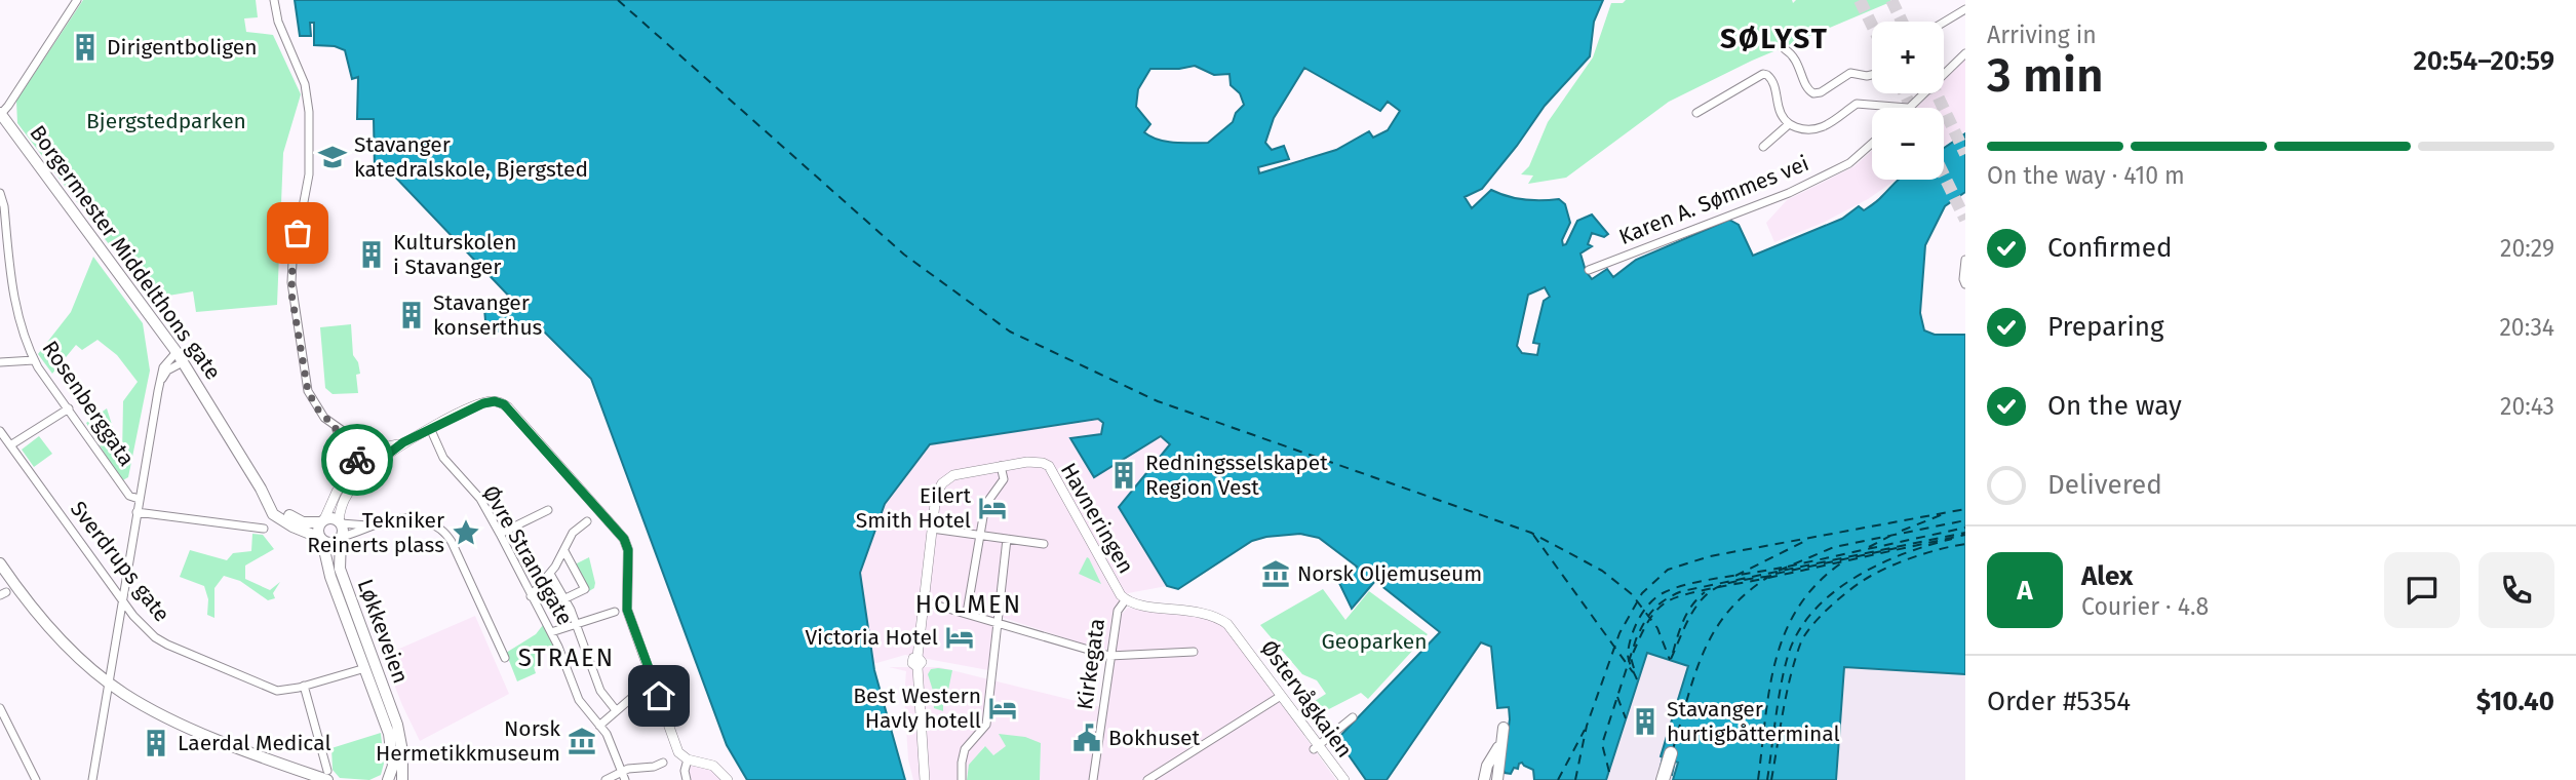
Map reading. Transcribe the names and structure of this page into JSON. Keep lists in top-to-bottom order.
{
  "streets": {
    "main road": ["Borgermester Middelthons gate", "Løkkeveien"],
    "street": [
      "Karen A. Sømmes vei",
      "Rosenberggata",
      "Havneringen",
      "Øvre Strandgate",
      "Sverdrups gate",
      "Kirkegata",
      "Østervågkaien"
    ]
  },
  "crossings": [
    ["Borgermester Middelthons gate", "Løkkeveien"],
    ["Havneringen", "Kirkegata"],
    ["Havneringen", "Østervågkaien"],
    ["Sverdrups gate", "Løkkeveien"]
  ],
  "districts": ["SØLYST", "HOLMEN", "STRAEN"],
  "parks": ["Bjergstedparken", "Geoparken"],
  "places": {
    "building": [
      "Dirigentboligen",
      "Kulturskolen i Stavanger",
      "Stavanger konserthus",
      "Redningsselskapet Region Vest",
      "Stavanger hurtigbåtterminal",
      "Laerdal Medical"
    ],
    "school or university": ["Stavanger katedralskole, Bjergsted"],
    "hotel": ["Eilert Smith Hotel", "Victoria Hotel", "Best Western Havly hotell"],
    "place": ["Tekniker Reinerts plass"],
    "museum": ["Norsk Oljemuseum", "Norsk Hermetikkmuseum"],
    "public building": ["Bokhuset"]
  },
  "page": {
    "heading": ["3 min", "Arriving in", "20:54–20:59"],
    "panel": [
      "Alex",
      "Courier · 4.8",
      "Order #5354",
      "$10.40"
    ],
    "map_buttons": ["+", "−"],
    "bar": "On the way · 410 m",
    "list": [
      ["Confirmed", "20:29"],
      ["Preparing", "20:34"],
      ["On the way", "20:43"],
      "Delivered"
    ],
    "round": "A"
  }
}
